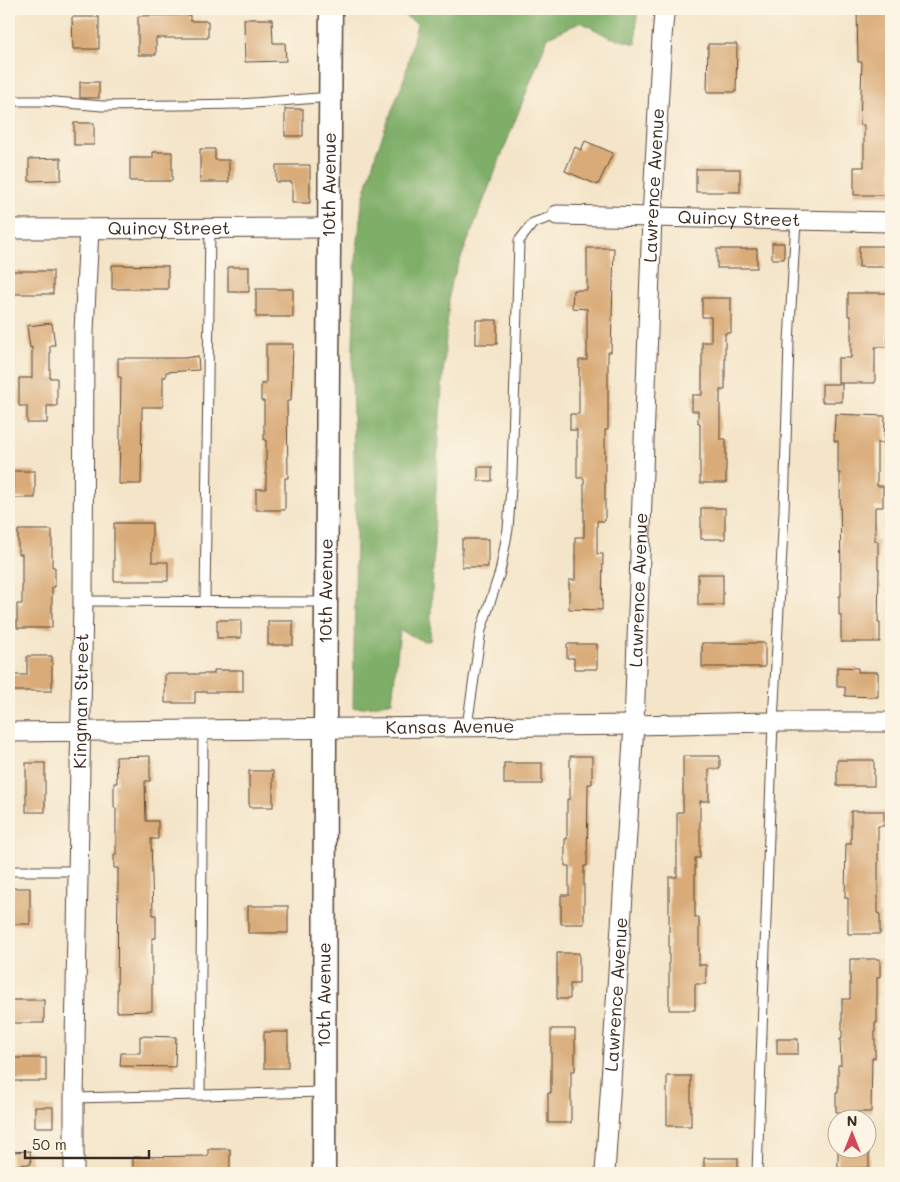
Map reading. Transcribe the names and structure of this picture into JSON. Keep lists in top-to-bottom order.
{
  "streets": {
    "street": [
      "10th Avenue",
      "Lawrence Avenue",
      "Quincy Street",
      "Kingman Street",
      "Kansas Avenue"
    ]
  },
  "crossings": [
    ["10th Avenue", "Quincy Street"],
    ["10th Avenue", "Kansas Avenue"],
    ["Lawrence Avenue", "Quincy Street"],
    ["Lawrence Avenue", "Kansas Avenue"],
    ["Quincy Street", "Kingman Street"],
    ["Kingman Street", "Kansas Avenue"]
  ],
  "scale_bar": "50 m",
  "north": "top"
}
